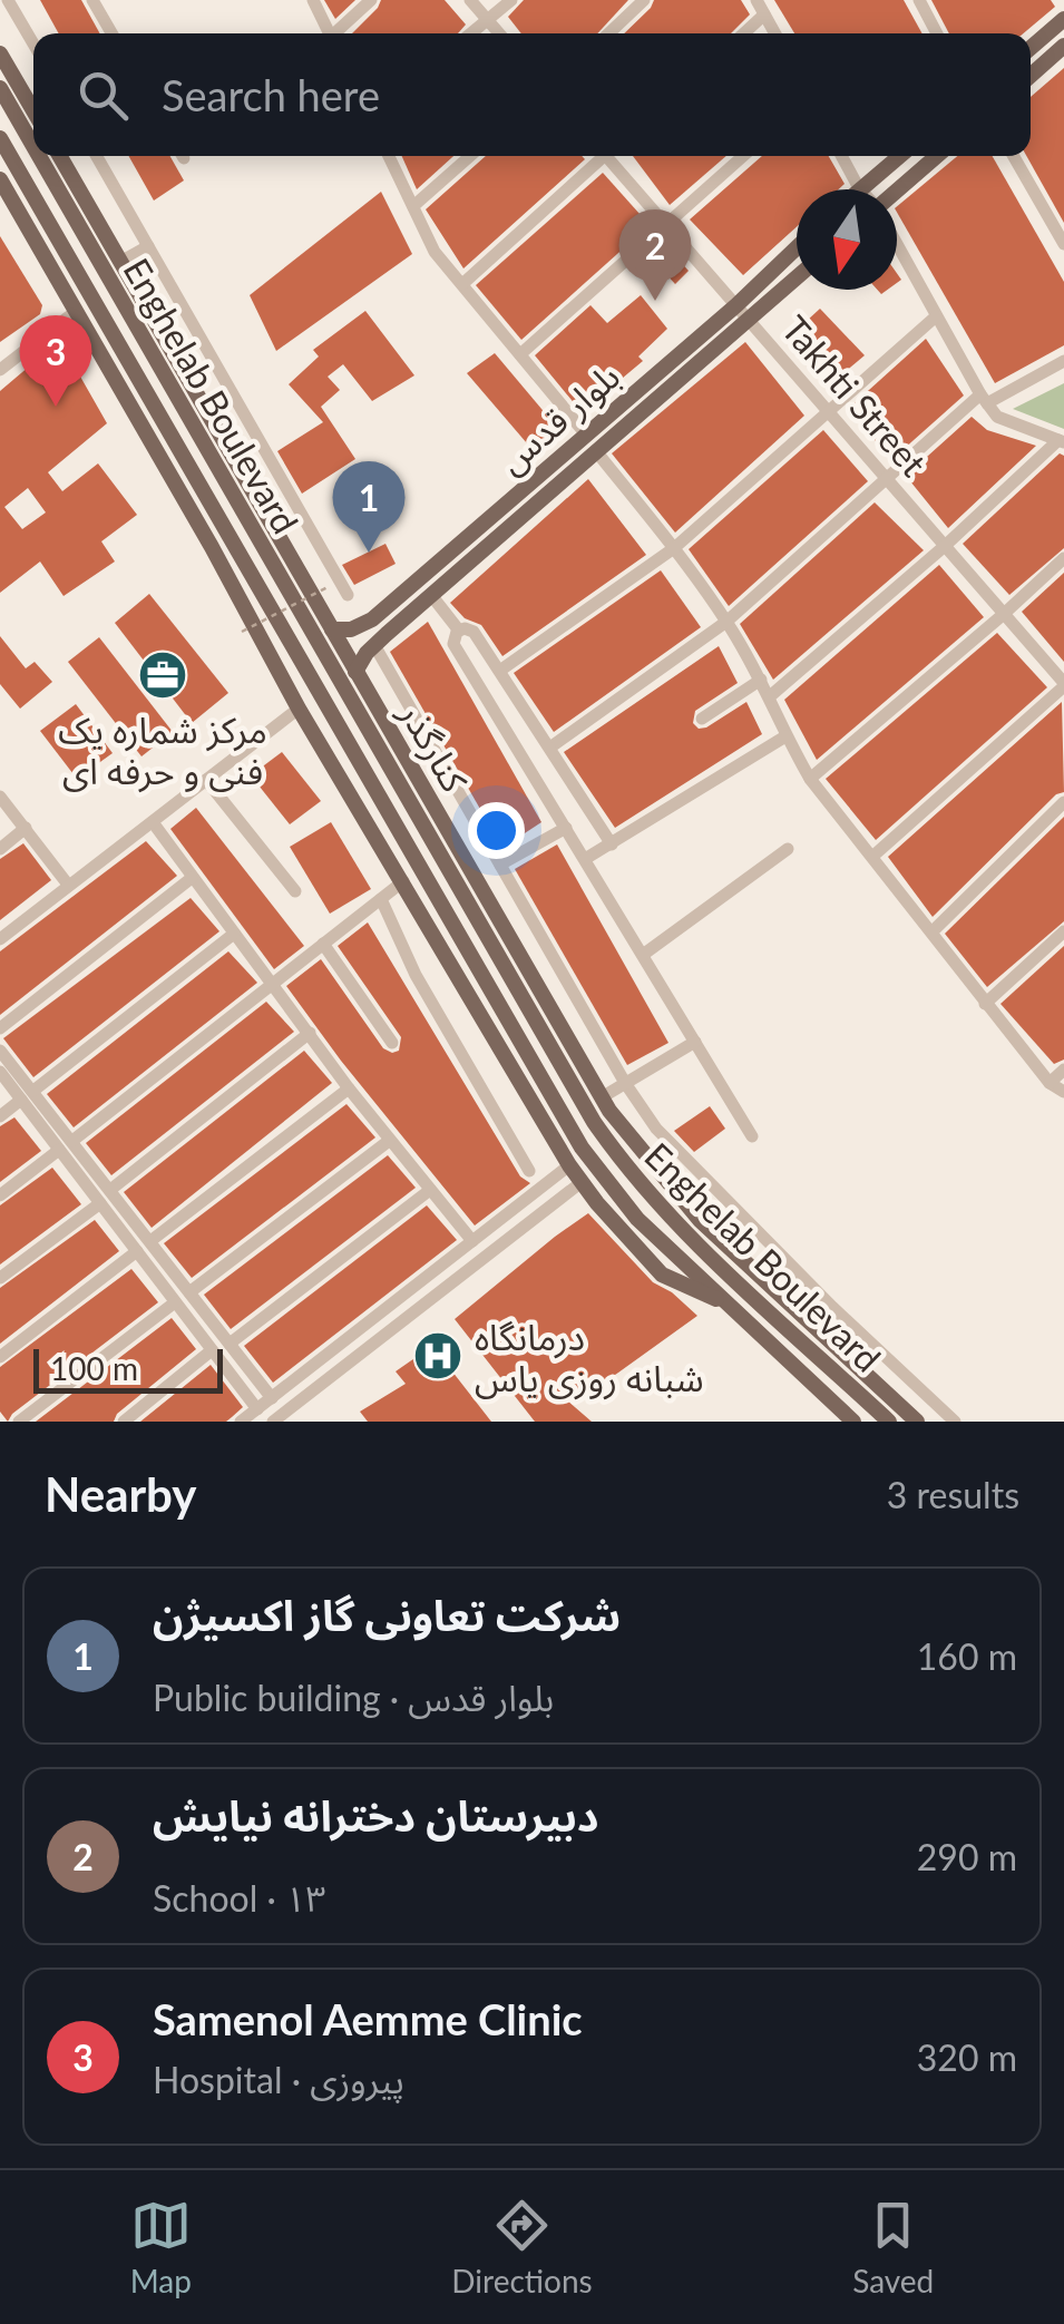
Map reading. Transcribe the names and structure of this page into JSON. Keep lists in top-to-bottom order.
{
  "streets": {
    "main road": ["Enghelab Boulevard", "بلوار قدس", "کنارگذر"],
    "street": ["Takhti Street"]
  },
  "crossings": [
    ["Enghelab Boulevard", "کنارگذر"],
    ["Takhti Street", "بلوار قدس"],
    ["بلوار قدس", "کنارگذر"]
  ],
  "places": {
    "office": ["مرکز شماره یک فنی و حرفه ای"],
    "hospital": ["درمانگاه شبانه روزی یاس"]
  },
  "scale_bar": "100 m",
  "north": "bottom",
  "page": {
    "search": "Search here",
    "pins": ["2", "3", "1"],
    "scale": "100 m",
    "heading": ["Nearby", "3 results"],
    "list": [
      {
        "mark": "1",
        "name": "شرکت تعاونی گاز اکسیژن",
        "note": "Public building · بلوار قدس",
        "value": "160 m"
      },
      {
        "mark": "2",
        "name": "دبیرستان دخترانه نیایش",
        "note": "School · ۱۳",
        "value": "290 m"
      },
      {
        "mark": "3",
        "name": "Samenol Aemme Clinic",
        "note": "Hospital · پیروزی",
        "value": "320 m"
      }
    ],
    "nav": ["Map", "Directions", "Saved"]
  }
}
